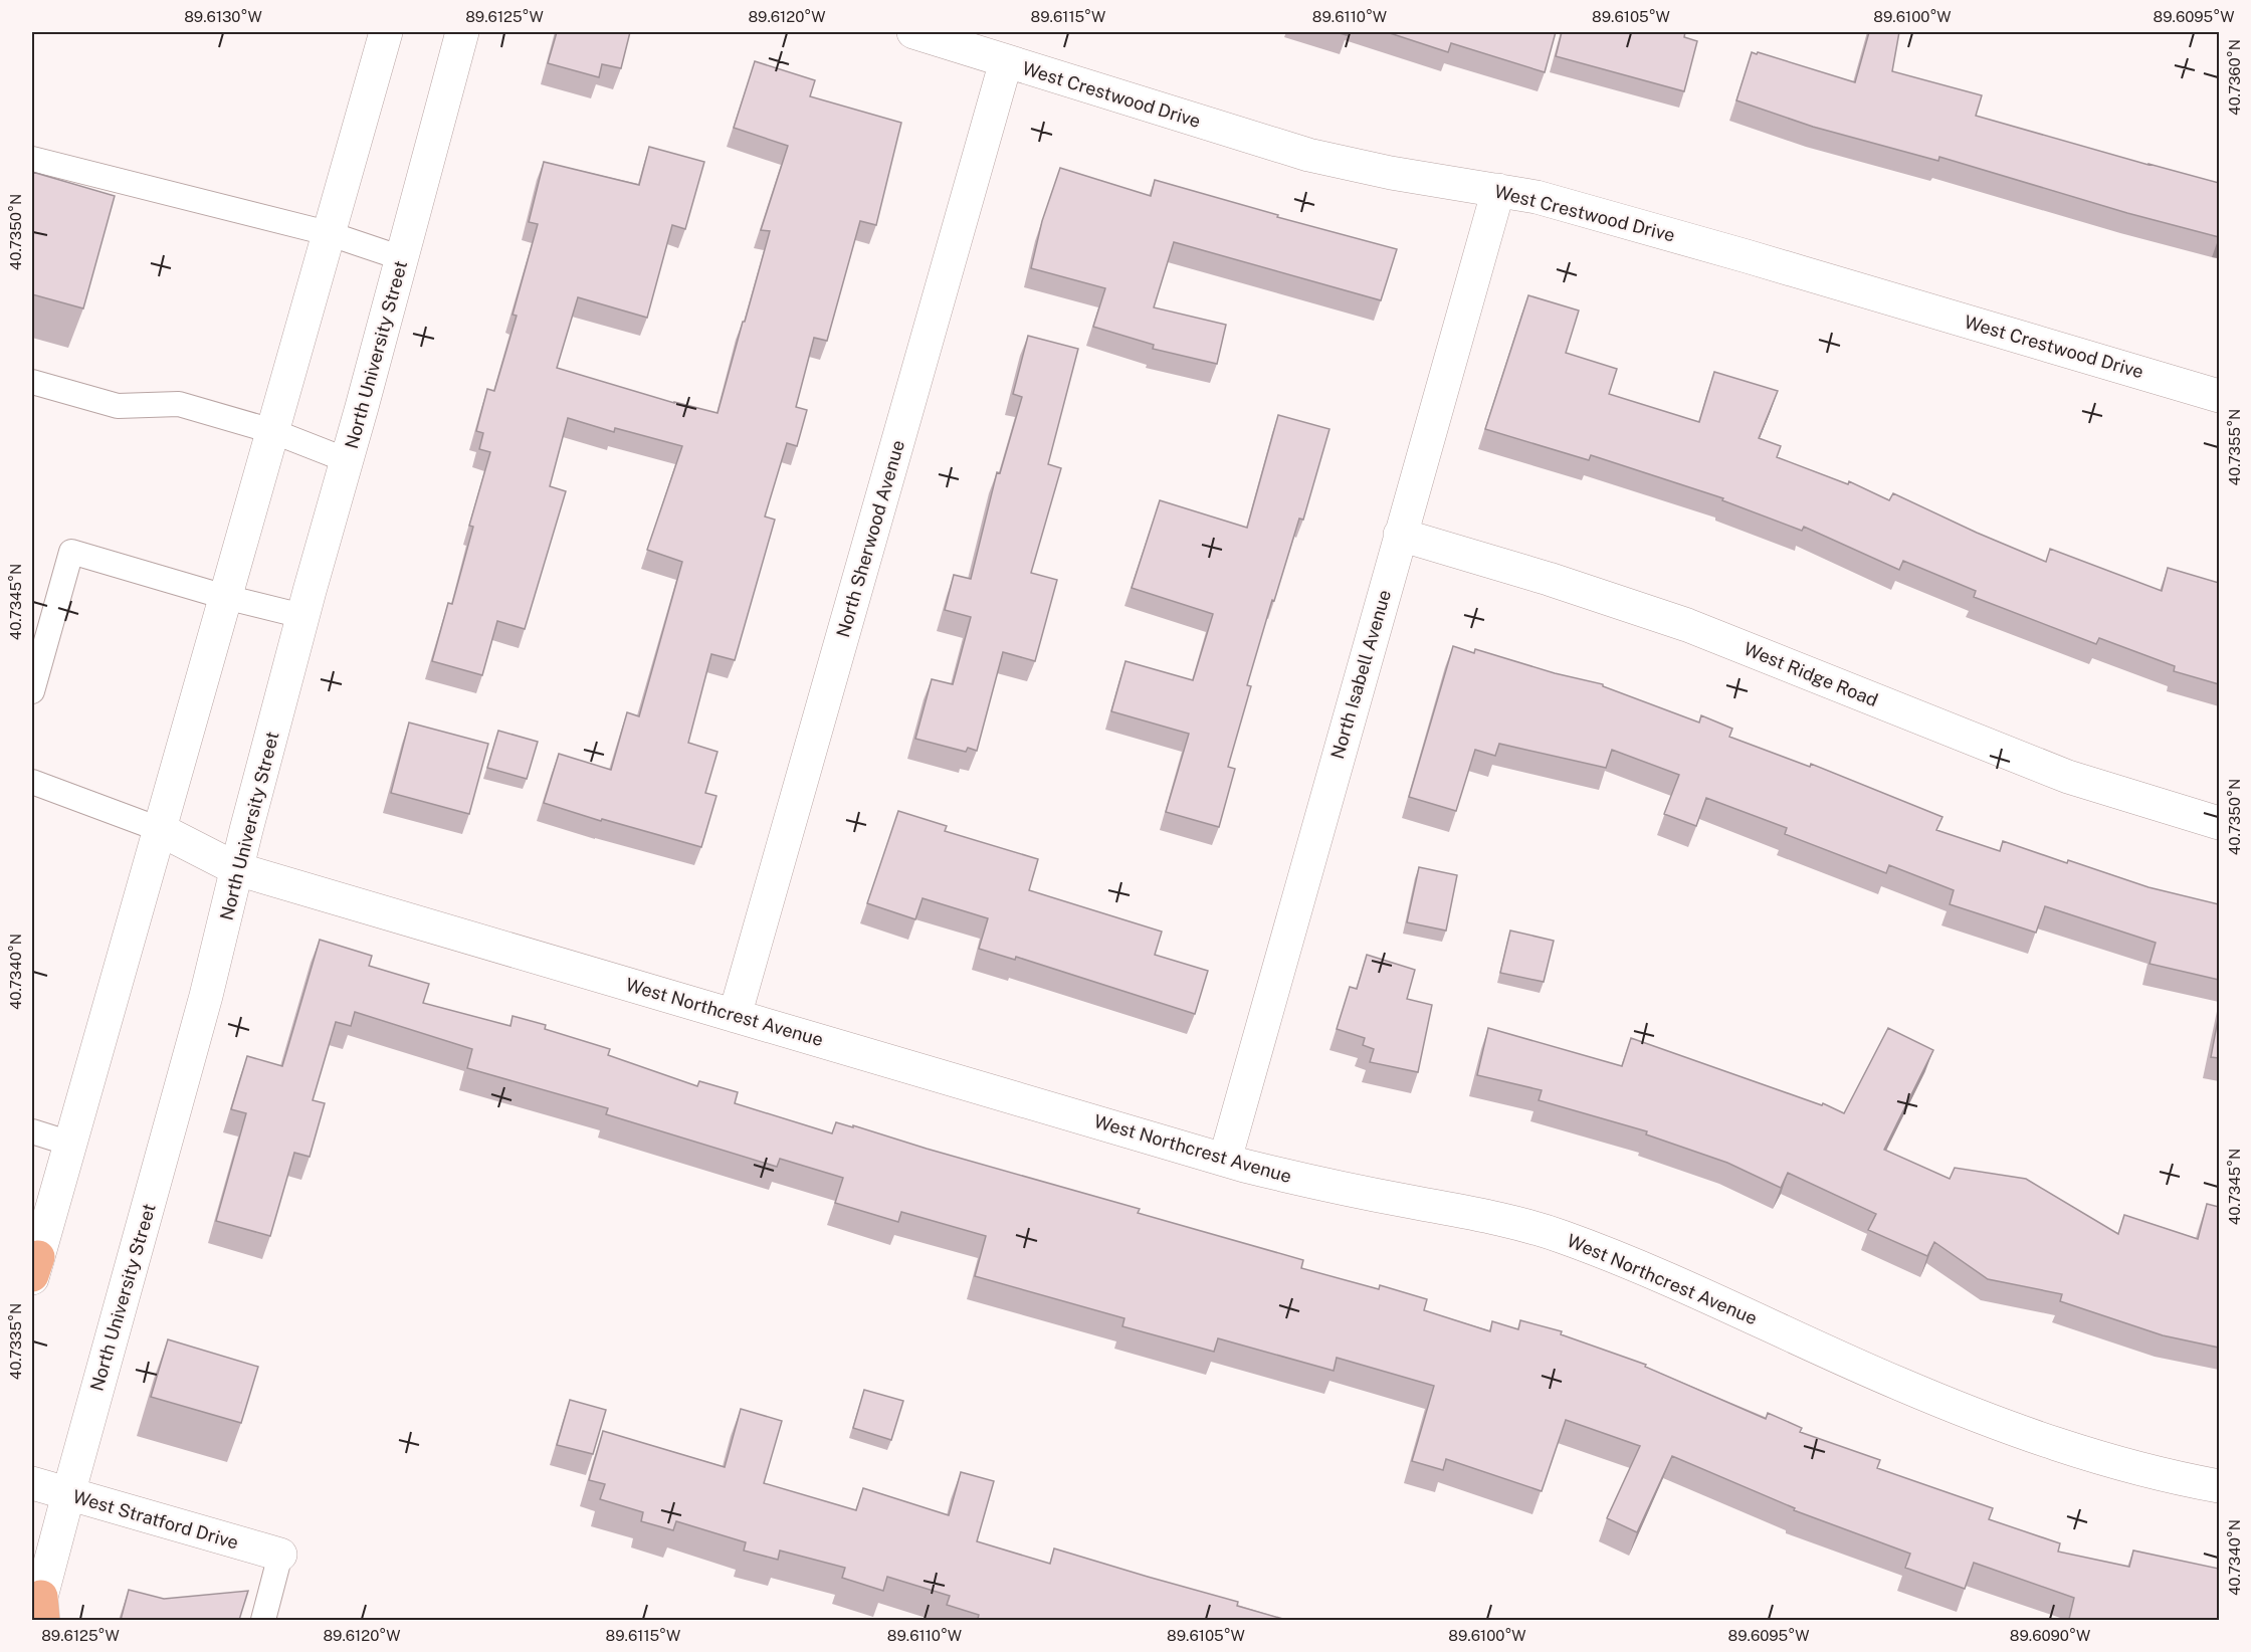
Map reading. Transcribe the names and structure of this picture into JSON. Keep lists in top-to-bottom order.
{
  "streets": {
    "street": [
      "West Crestwood Drive",
      "North University Street",
      "North Sherwood Avenue",
      "North Isabell Avenue",
      "West Ridge Road",
      "West Northcrest Avenue",
      "West Stratford Drive"
    ]
  },
  "crossings": [
    ["West Crestwood Drive", "North Sherwood Avenue"],
    ["West Crestwood Drive", "North Isabell Avenue"],
    ["North University Street", "West Northcrest Avenue"],
    ["North University Street", "West Stratford Drive"],
    ["North Sherwood Avenue", "West Northcrest Avenue"],
    ["North Isabell Avenue", "West Ridge Road"],
    ["North Isabell Avenue", "West Northcrest Avenue"]
  ],
  "coordinates": [
    "89.6130°W",
    "89.6125°W",
    "89.6120°W",
    "89.6115°W",
    "89.6110°W",
    "89.6105°W",
    "89.6100°W",
    "89.6095°W",
    "40.7360°N",
    "40.7350°N",
    "40.7355°N",
    "40.7345°N",
    "40.7340°N",
    "40.7335°N",
    "89.6090°W"
  ]
}
